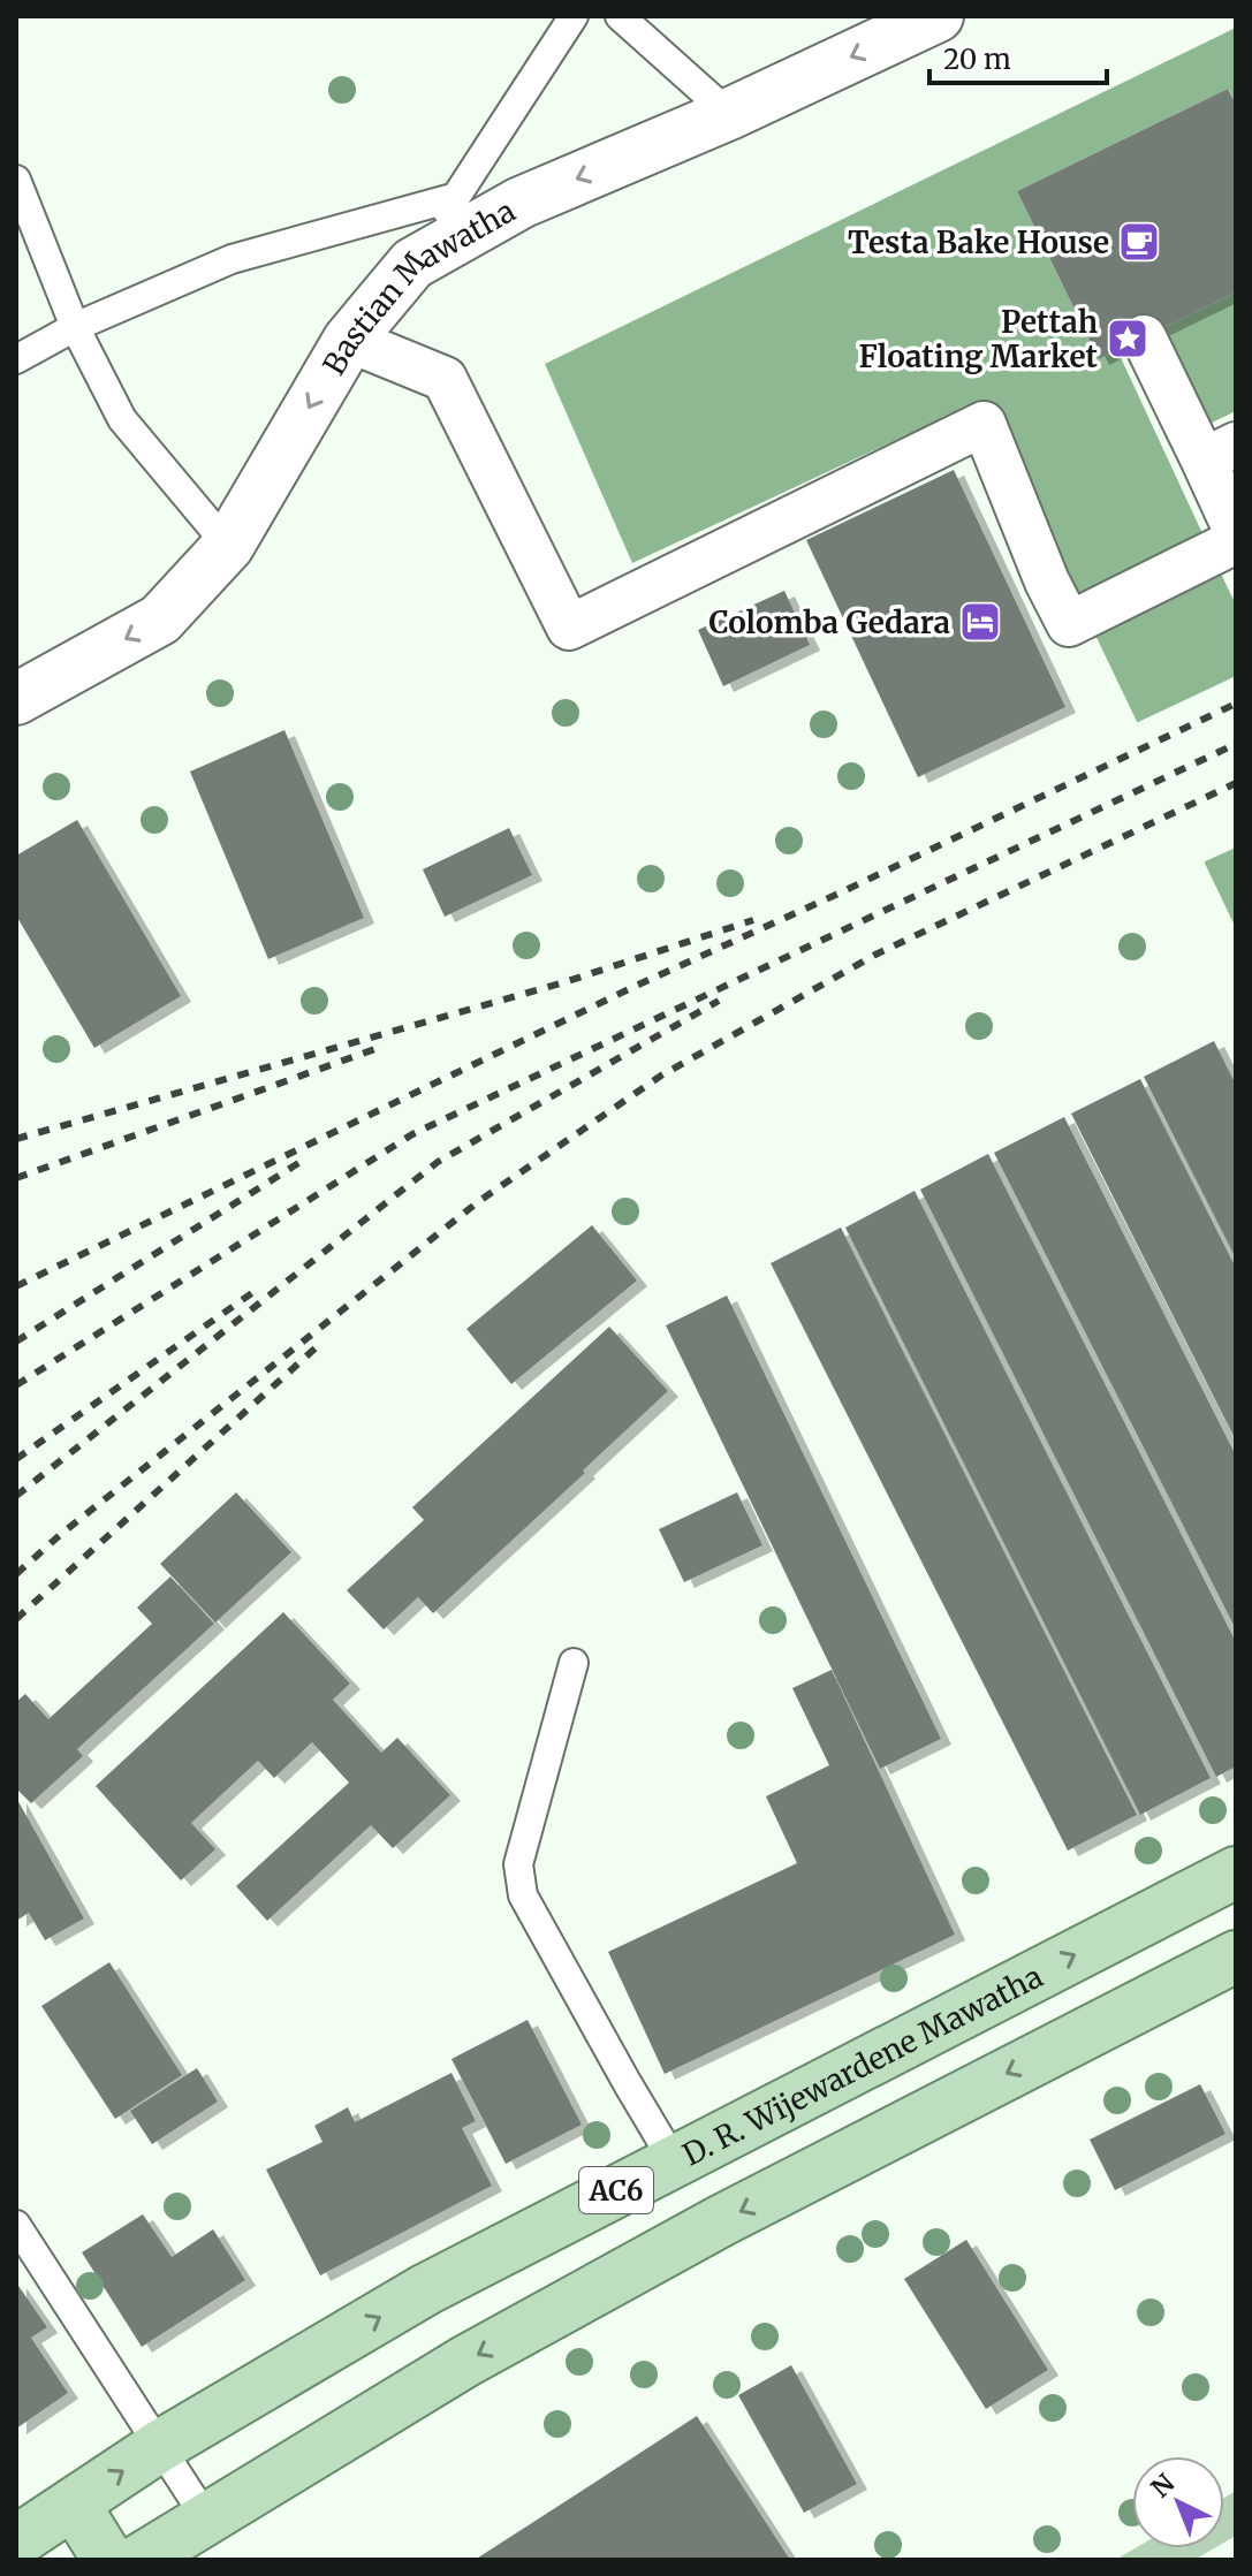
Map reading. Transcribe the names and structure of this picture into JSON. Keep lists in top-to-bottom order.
{
  "streets": {
    "main road": ["D. R. Wijewardene Mawatha", "AC6"],
    "street": ["Bastian Mawatha"]
  },
  "one_way": ["Bastian Mawatha"],
  "places": {
    "cafe": ["Testa Bake House"],
    "place": ["Pettah Floating Market"],
    "hotel": ["Colomba Gedara"]
  },
  "scale_bar": "20 m",
  "north": "top left"
}
